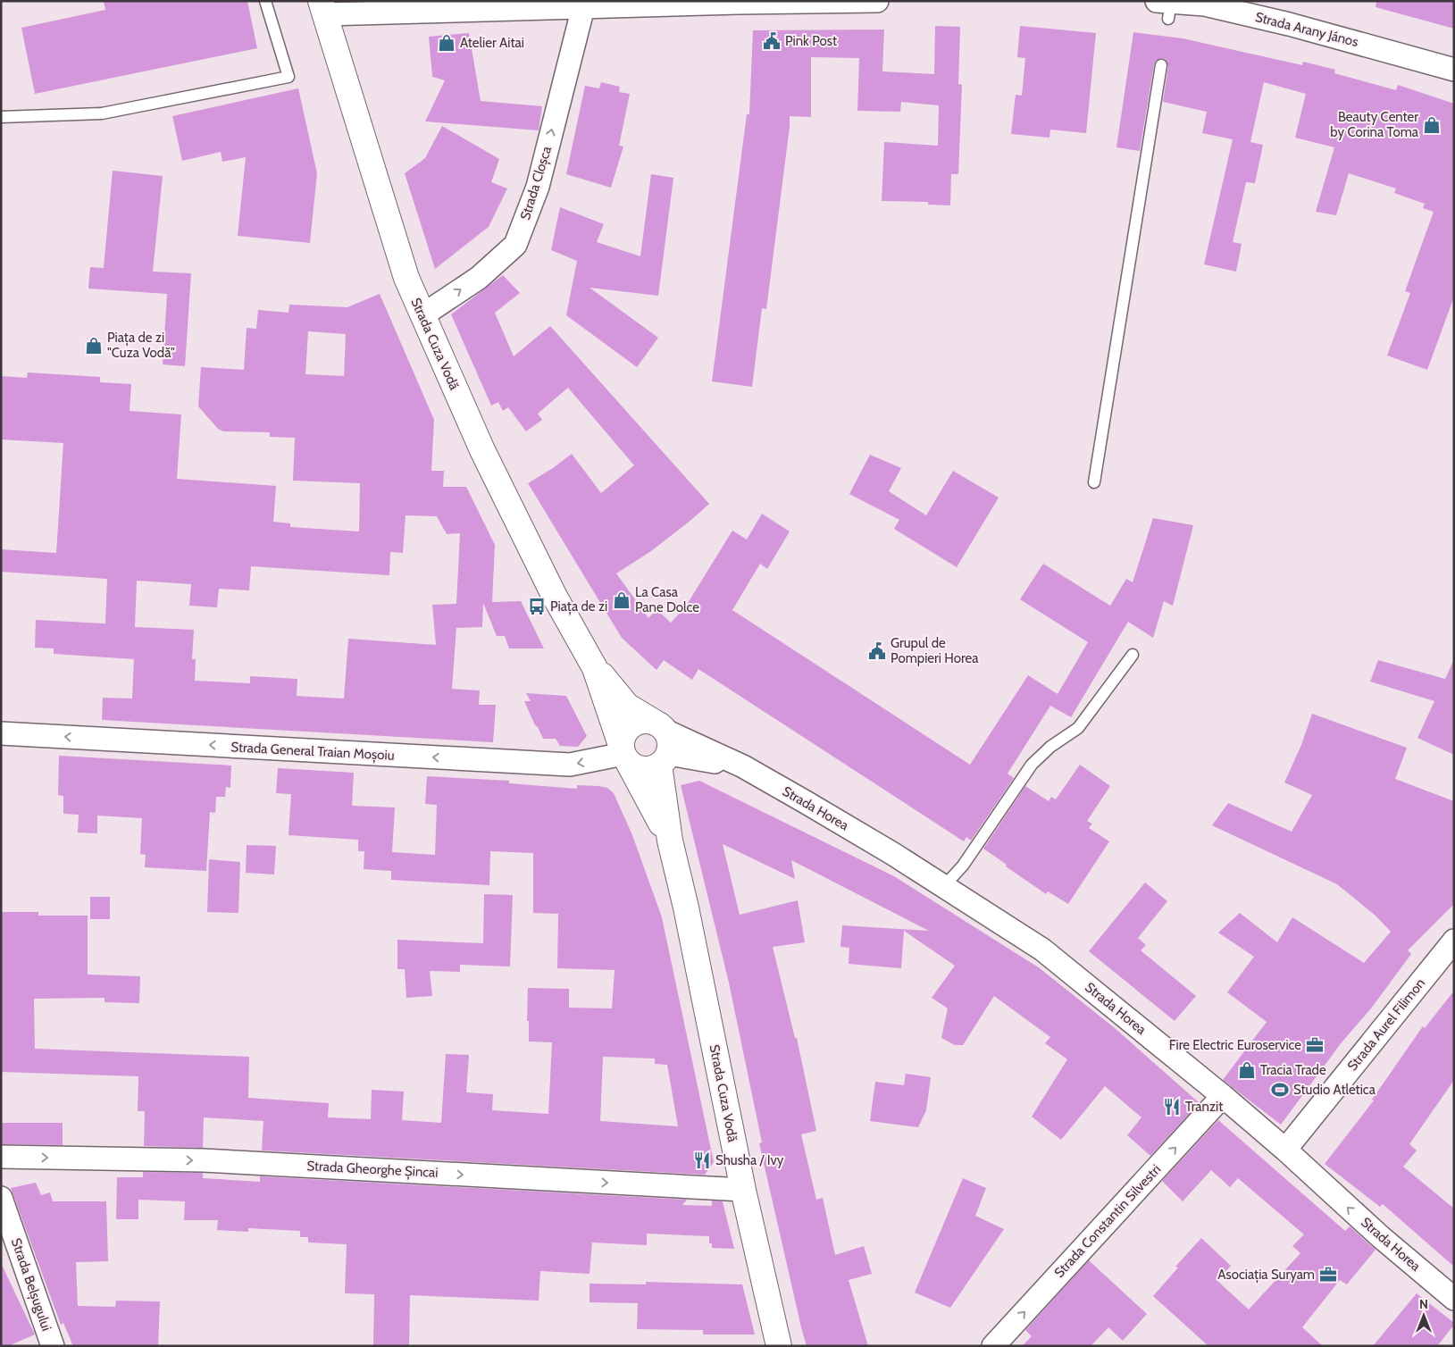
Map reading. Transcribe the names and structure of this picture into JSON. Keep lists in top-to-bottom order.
{
  "streets": {
    "main road": ["Strada Cuza Vodă"],
    "street": [
      "Strada Arany János",
      "Strada Cloșca",
      "Strada General Traian Moșoiu",
      "Strada Horea",
      "Strada Aurel Filimon",
      "Strada Gheorghe Șincai",
      "Strada Constantin Silvestri",
      "Strada Belșugului"
    ]
  },
  "crossings": [
    ["Strada Cloșca", "Strada Cuza Vodă"],
    ["Strada Cuza Vodă", "Strada General Traian Moșoiu"],
    ["Strada Cuza Vodă", "Strada Horea"],
    ["Strada Cuza Vodă", "Strada Gheorghe Șincai"],
    ["Strada Horea", "Strada Aurel Filimon"],
    ["Strada Horea", "Strada Constantin Silvestri"]
  ],
  "one_way": [
    "Strada Cloșca",
    "Strada General Traian Moșoiu",
    "Strada Gheorghe Șincai",
    "Strada Constantin Silvestri"
  ],
  "places": {
    "public building": ["Pink Post", "Grupul de Pompieri Horea"],
    "shop": [
      "Atelier Aitai",
      "Beauty Center by Corina Toma",
      "Piața de zi \"Cuza Vodă\"",
      "La Casa Pane Dolce",
      "Tracia Trade"
    ],
    "bus stop": ["Piața de zi"],
    "office": ["Fire Electric Euroservice", "Asociația Suryam"],
    "sports": ["Studio Atletica"],
    "restaurant": ["Tranzit", "Shusha / Ivy"]
  },
  "north": "top"
}
